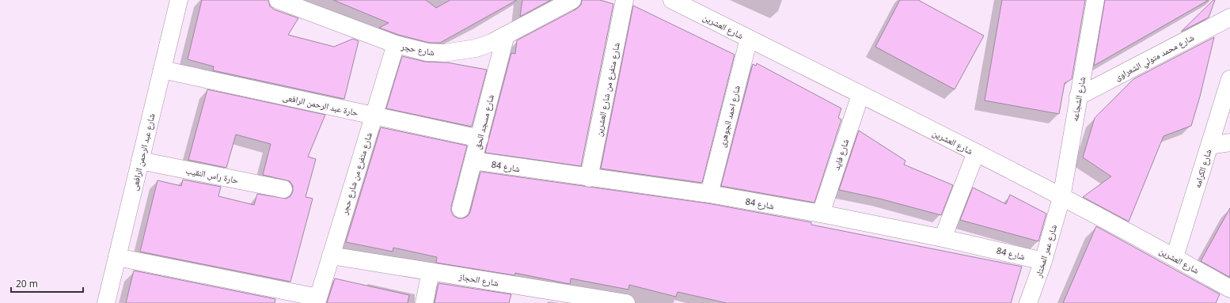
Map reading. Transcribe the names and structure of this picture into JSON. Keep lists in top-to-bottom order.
{
  "streets": {
    "street": [
      "شارع العشرين",
      "شارع حجر",
      "شارع محمد متولي الشعراوى",
      "شارع متفرع من شارع العشرين",
      "شارع الشجاعه",
      "حارة عبد الرحمن الرافعى",
      "شارع احمد الجوهرى",
      "شارع مسجد الحق",
      "شارع عبد الرحمن الرافعى",
      "شارع فايد",
      "شارع 84",
      "شارع الكرامه",
      "شارع متفرع من شارع حجر",
      "حارة راس النقيب",
      "شارع عمر المختار",
      "شارع الحجاز"
    ]
  },
  "crossings": [
    ["شارع العشرين", "شارع الشجاعه"],
    ["شارع العشرين", "شارع احمد الجوهرى"],
    ["شارع العشرين", "شارع فايد"],
    ["شارع العشرين", "شارع الكرامه"],
    ["شارع العشرين", "شارع عمر المختار"],
    ["شارع حجر", "شارع مسجد الحق"],
    ["شارع حجر", "شارع متفرع من شارع حجر"],
    ["شارع محمد متولي الشعراوى", "شارع الشجاعه"],
    ["شارع متفرع من شارع العشرين", "شارع 84"],
    ["شارع الشجاعه", "شارع عمر المختار"],
    ["حارة عبد الرحمن الرافعى", "شارع مسجد الحق"],
    ["حارة عبد الرحمن الرافعى", "شارع عبد الرحمن الرافعى"],
    ["حارة عبد الرحمن الرافعى", "شارع متفرع من شارع حجر"],
    ["شارع احمد الجوهرى", "شارع 84"],
    ["شارع مسجد الحق", "شارع 84"],
    ["شارع عبد الرحمن الرافعى", "حارة راس النقيب"],
    ["شارع فايد", "شارع 84"],
    ["شارع 84", "شارع عمر المختار"],
    ["شارع متفرع من شارع حجر", "شارع الحجاز"]
  ],
  "scale_bar": "20 m"
}
